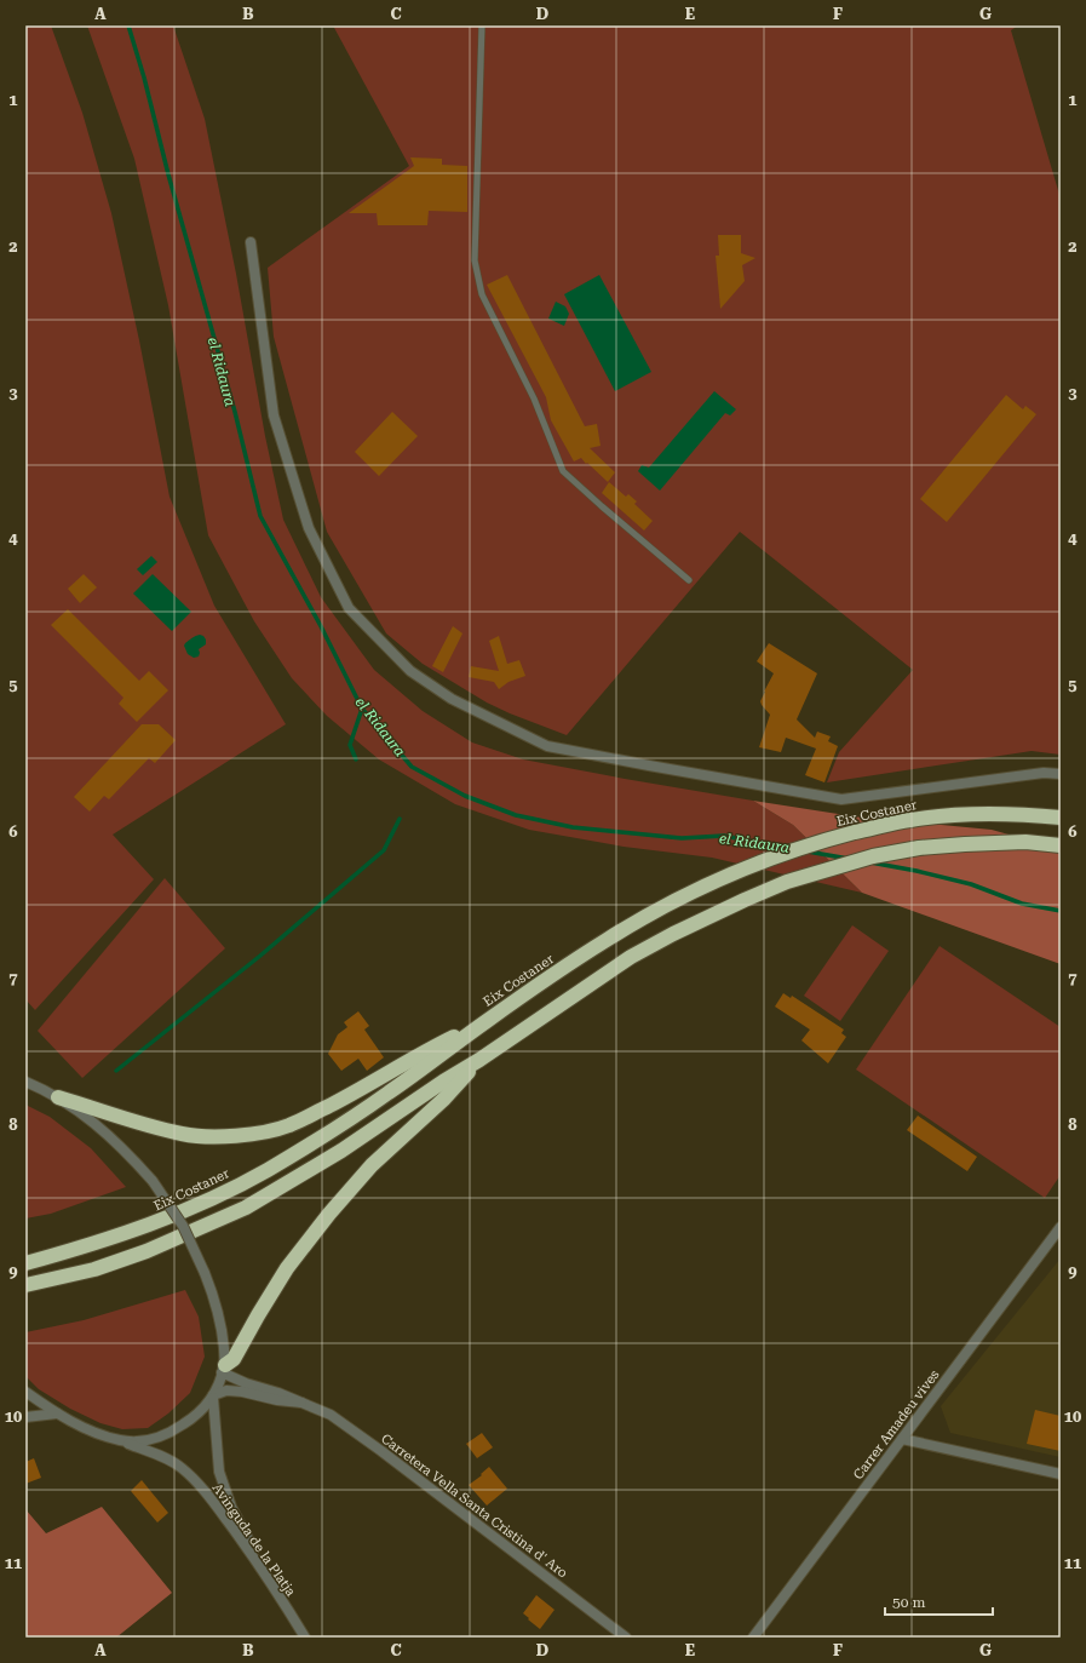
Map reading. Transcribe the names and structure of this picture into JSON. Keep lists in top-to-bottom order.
{
  "streets": {
    "highway": ["Eix Costaner"],
    "street": ["Carrer Amadeu vives", "Carretera Vella Santa Cristina d' Aro", "Avinguda de la Platja"]
  },
  "water": ["el Ridaura"],
  "scale_bar": "50 m",
  "grid": {
    "columns": [
      "A",
      "B",
      "C",
      "D",
      "E",
      "F",
      "G"
    ],
    "rows": [
      "1",
      "2",
      "3",
      "4",
      "5",
      "6",
      "7",
      "8",
      "9",
      "10",
      "11"
    ]
  }
}
